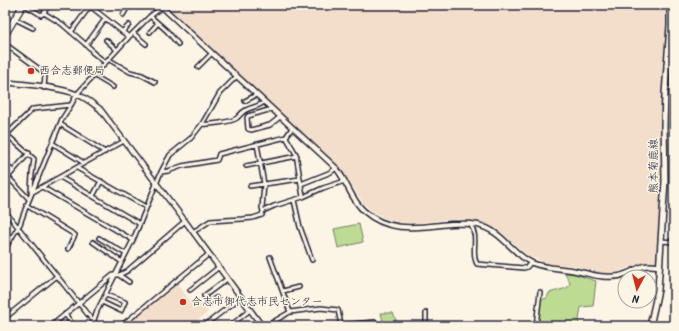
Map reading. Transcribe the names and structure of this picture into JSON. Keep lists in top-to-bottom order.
{
  "streets": {
    "main road": ["熊本菊鹿線"]
  },
  "places": ["西合志郵便局", "合志市御代志市民センター"],
  "north": "bottom"
}
